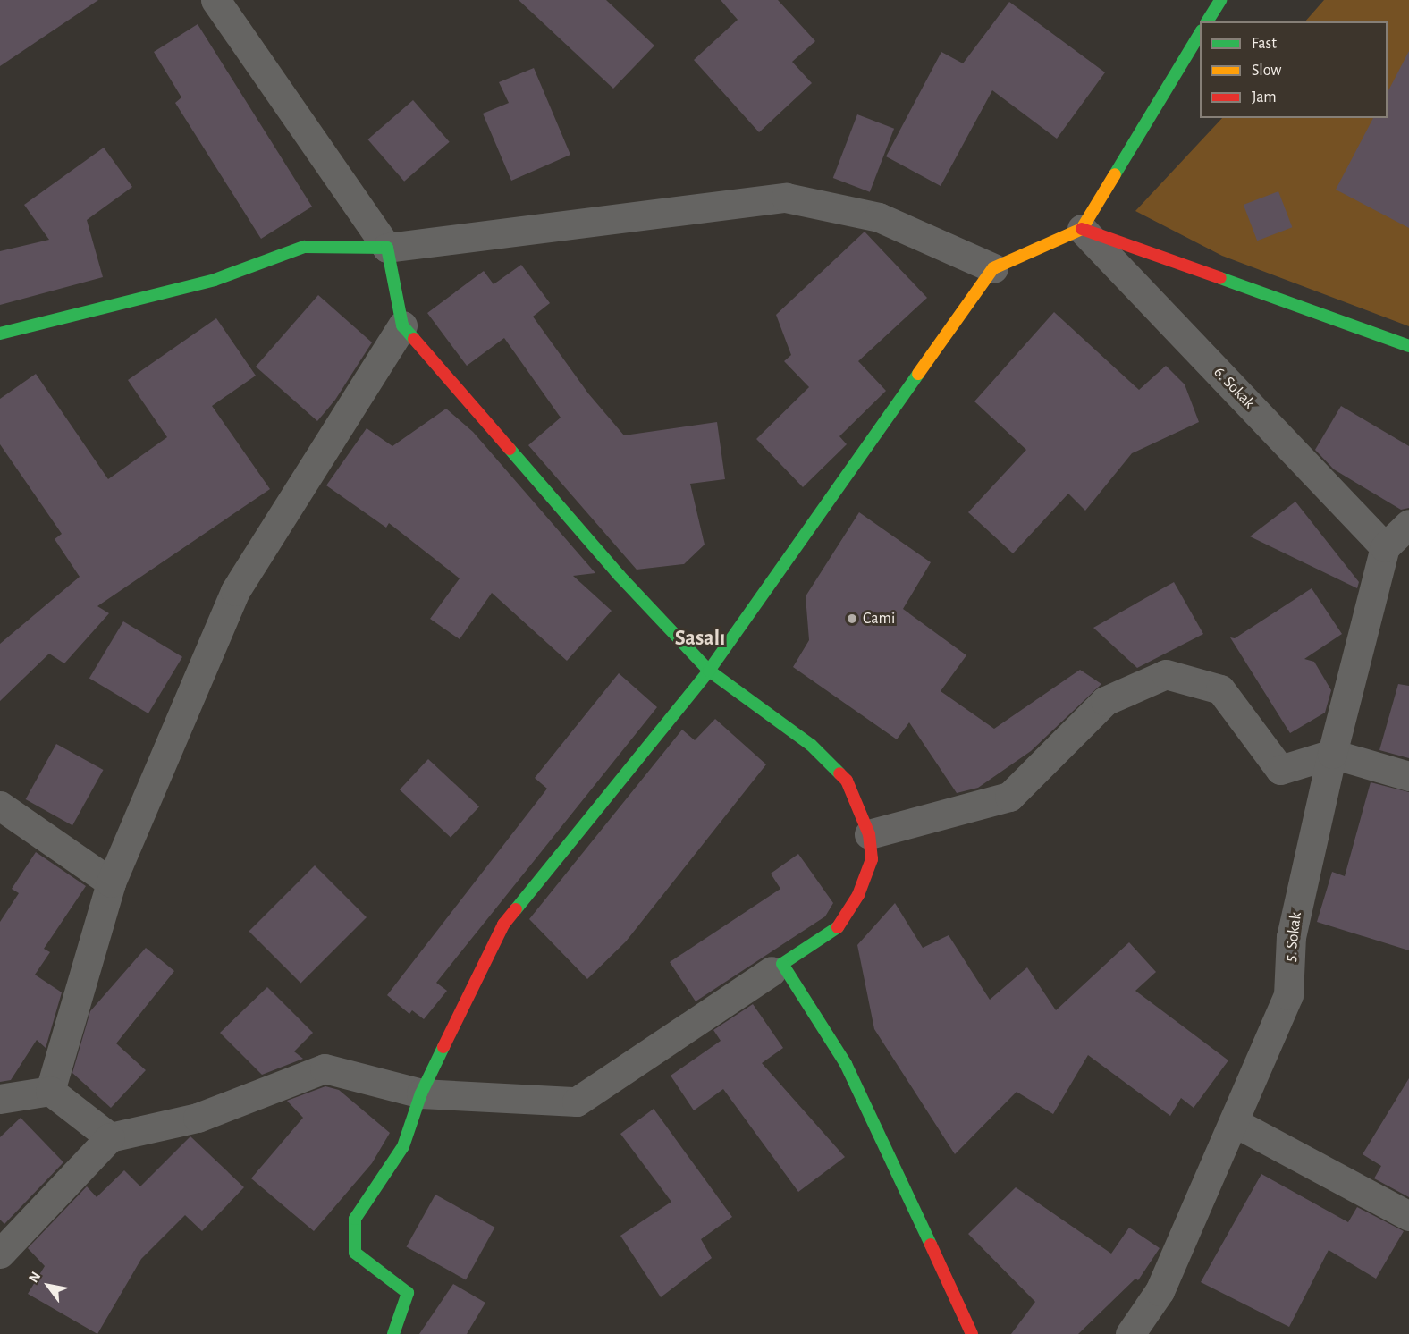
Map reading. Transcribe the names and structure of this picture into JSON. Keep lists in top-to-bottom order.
{
  "streets": {
    "street": ["6. Sokak", "5. Sokak"]
  },
  "crossings": [
    ["6. Sokak", "5. Sokak"]
  ],
  "districts": ["Sasalı"],
  "places": ["Cami"],
  "legend": ["Fast", "Slow", "Jam"],
  "north": "top left"
}
